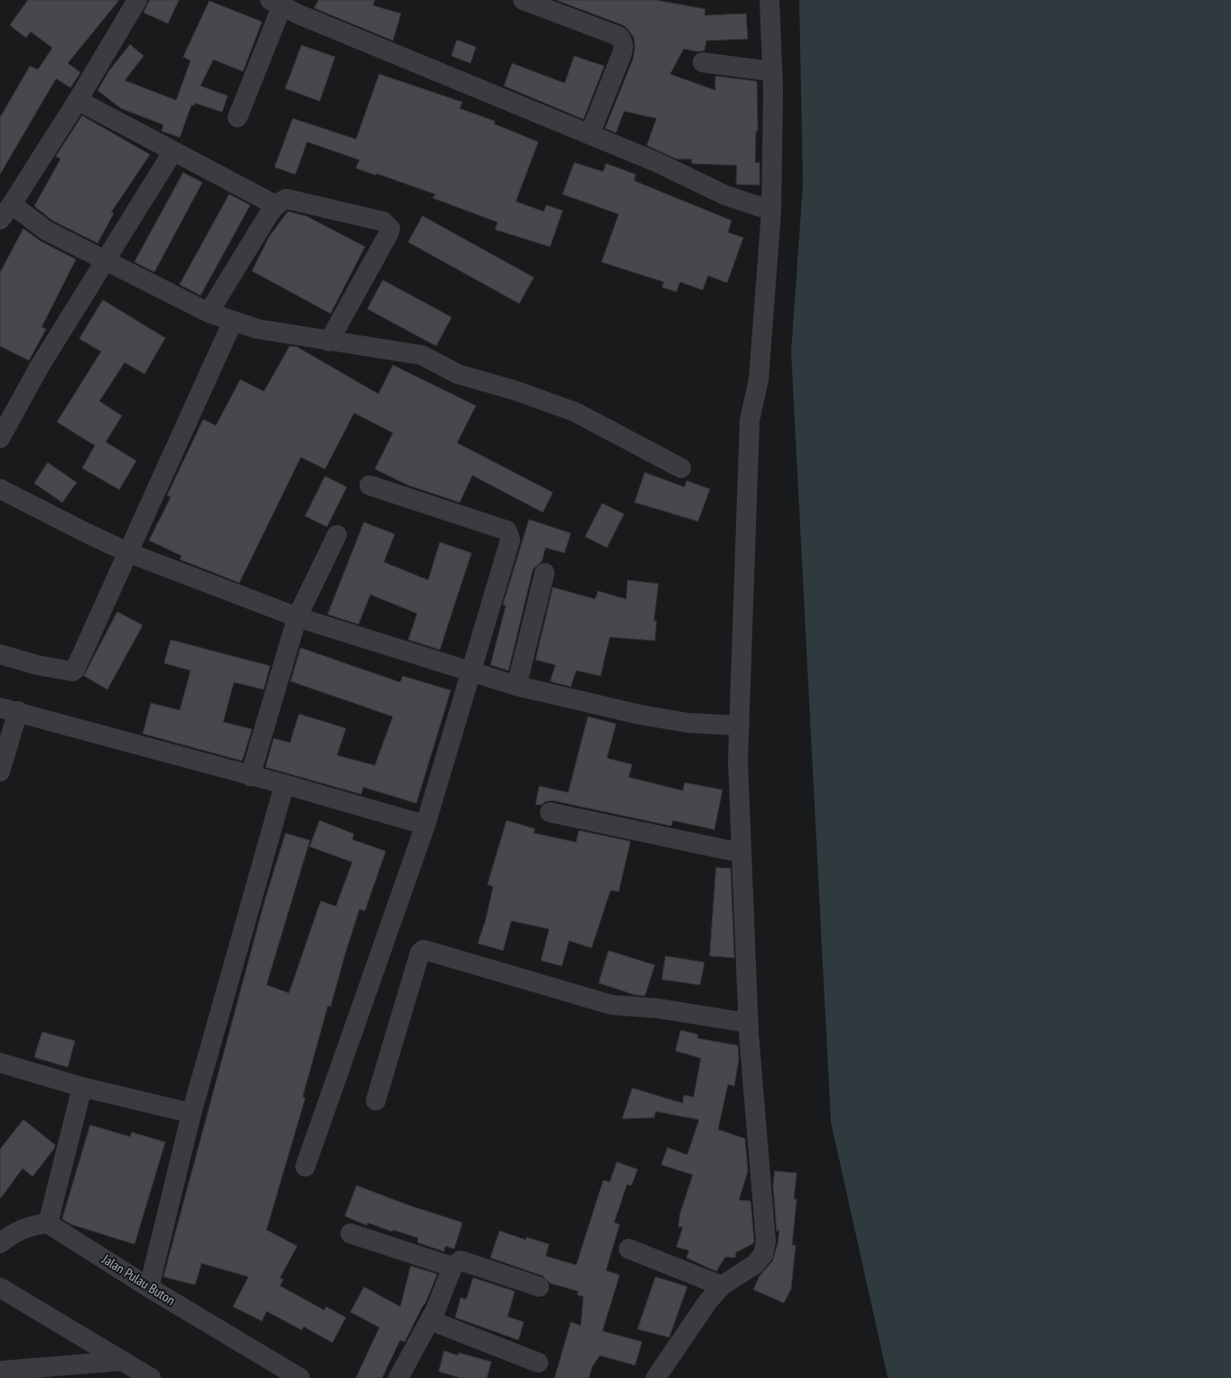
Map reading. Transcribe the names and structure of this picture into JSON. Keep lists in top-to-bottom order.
{
  "streets": {
    "street": ["Jalan Pulau Buton"]
  }
}
